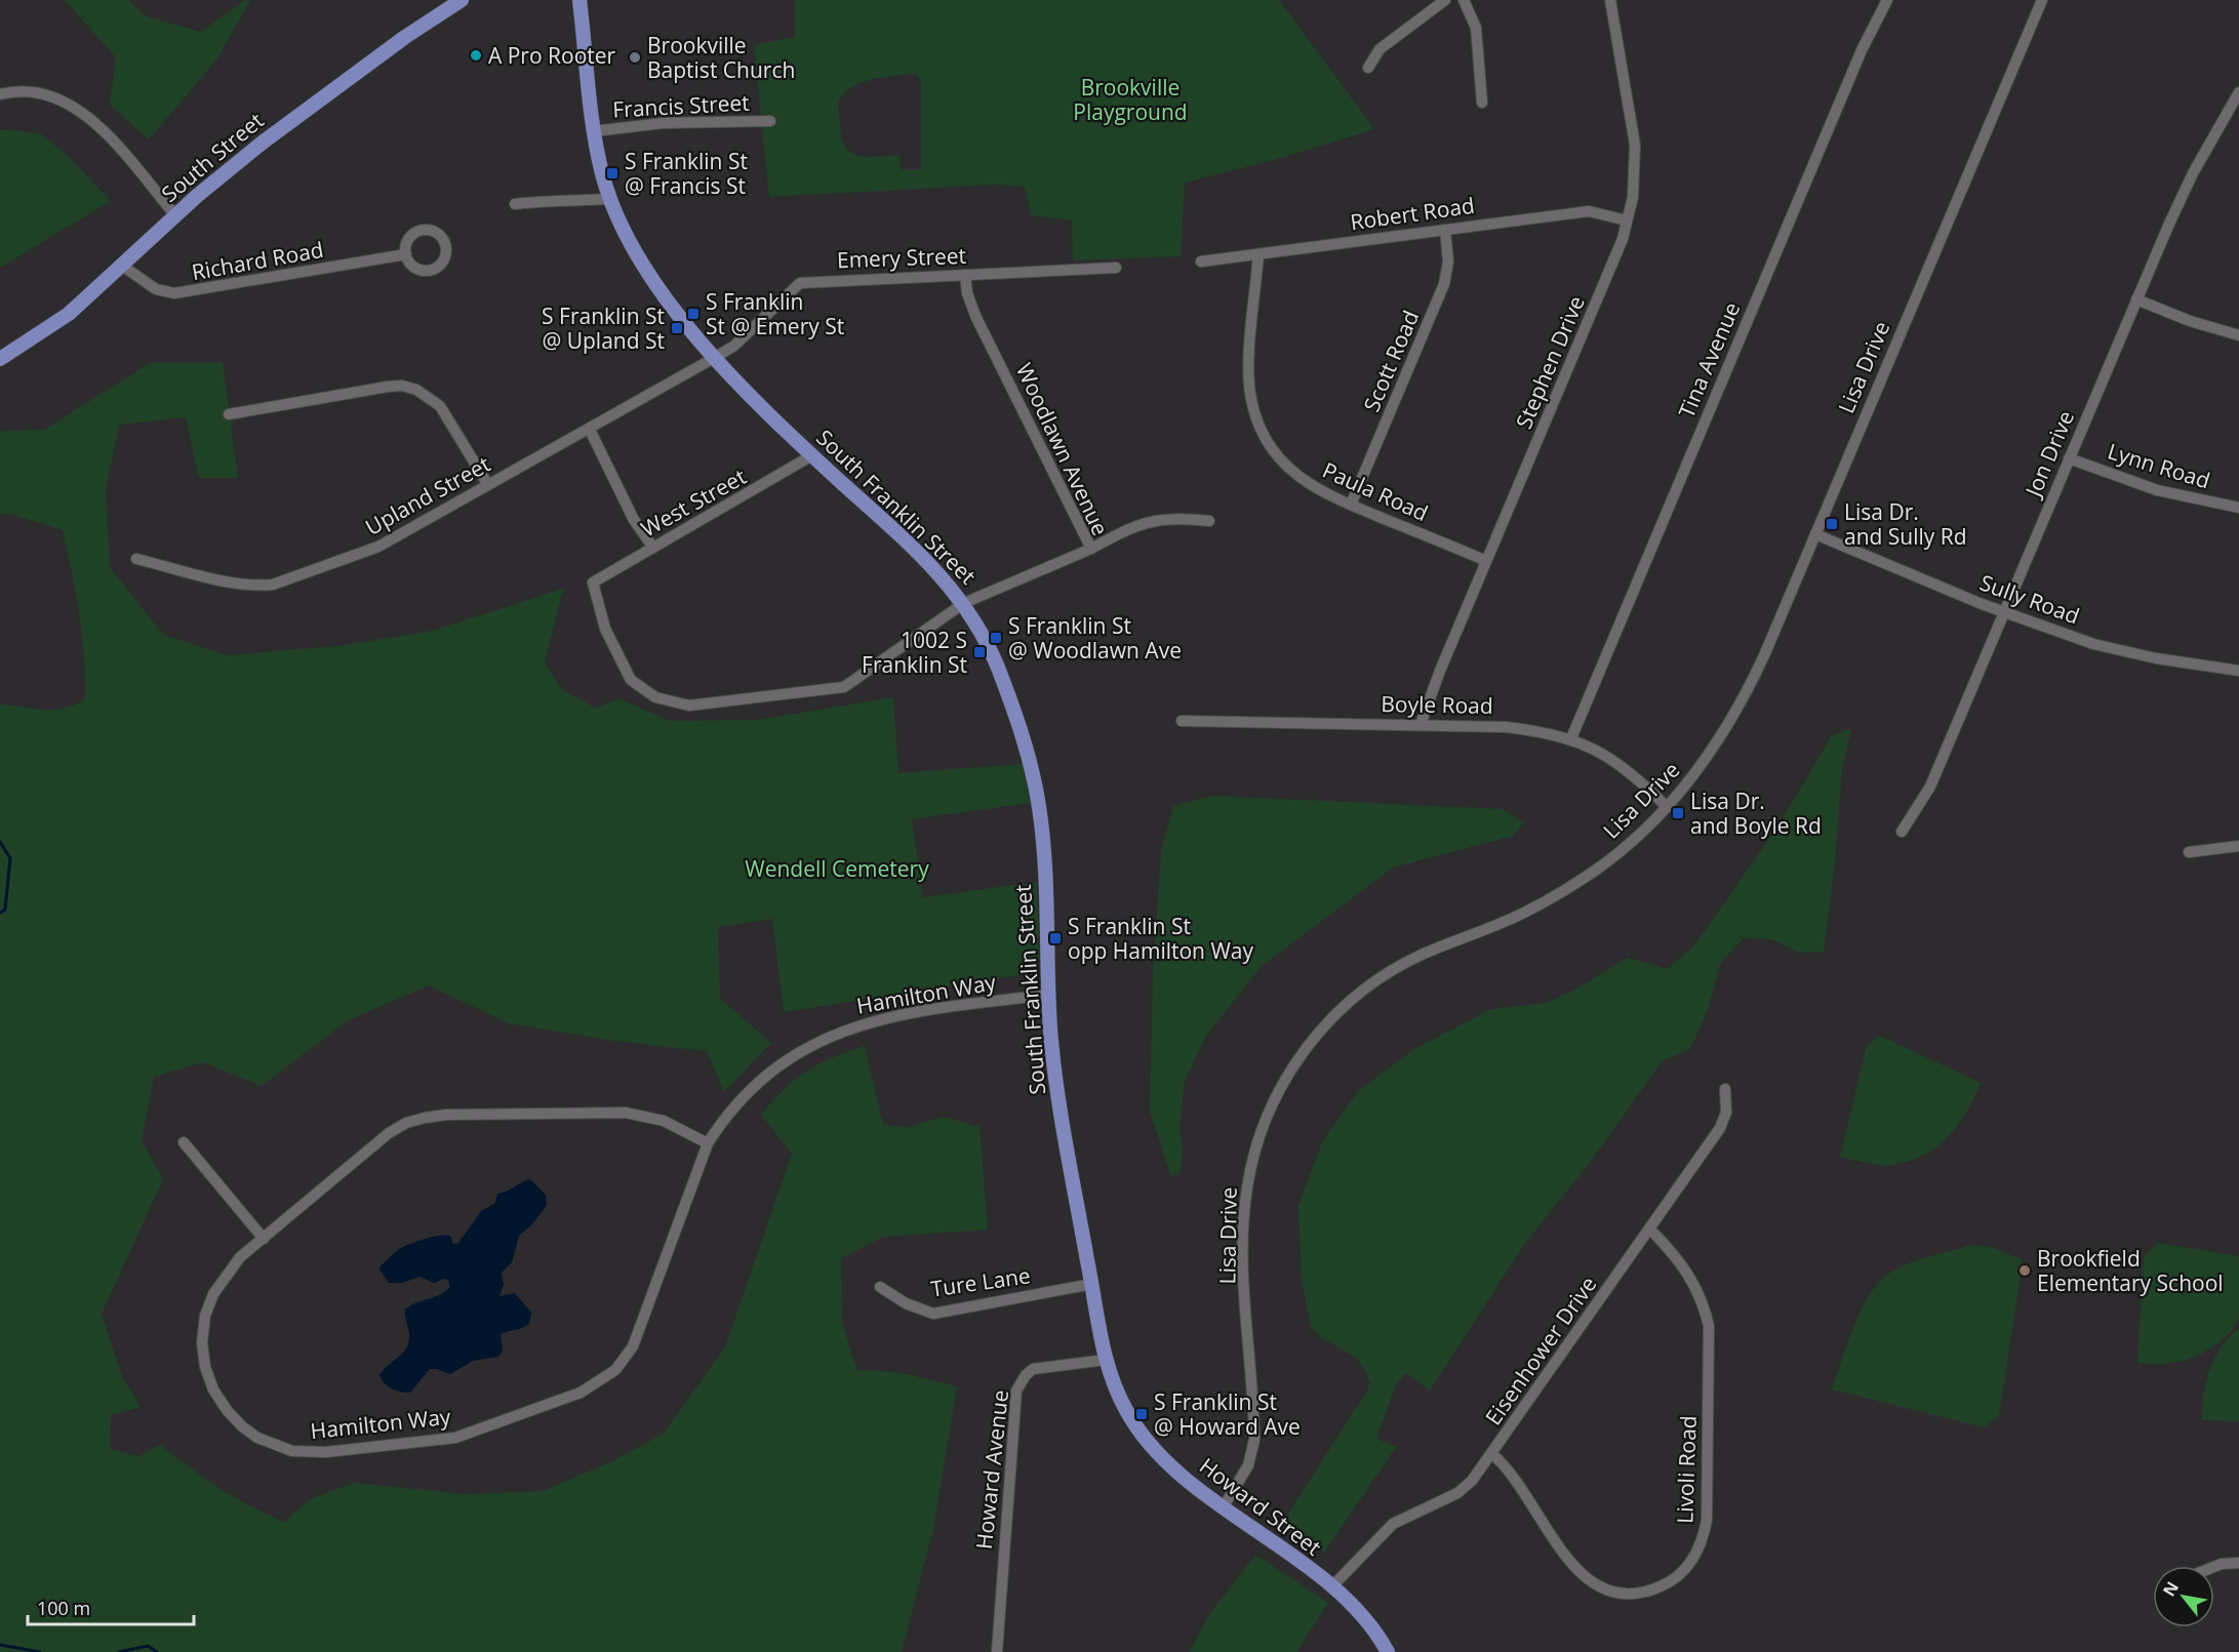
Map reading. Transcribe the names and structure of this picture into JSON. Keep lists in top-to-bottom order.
{
  "streets": {
    "main road": ["South Street", "South Franklin Street", "Howard Street"],
    "street": [
      "Francis Street",
      "Robert Road",
      "Emery Street",
      "Richard Road",
      "Tina Avenue",
      "Scott Road",
      "Stephen Drive",
      "Lisa Drive",
      "Woodlawn Avenue",
      "Jon Drive",
      "Lynn Road",
      "Paula Road",
      "Upland Street",
      "West Street",
      "Sully Road",
      "Boyle Road",
      "Hamilton Way",
      "Ture Lane",
      "Eisenhower Drive",
      "Howard Avenue",
      "Livoli Road"
    ]
  },
  "crossings": [
    ["Francis Street", "South Franklin Street"],
    ["South Street", "Richard Road"],
    ["Robert Road", "Scott Road"],
    ["Robert Road", "Stephen Drive"],
    ["Robert Road", "Paula Road"],
    ["Emery Street", "Woodlawn Avenue"],
    ["Emery Street", "Upland Street"],
    ["Emery Street", "South Franklin Street"],
    ["Tina Avenue", "Boyle Road"],
    ["Scott Road", "Paula Road"],
    ["Stephen Drive", "Paula Road"],
    ["Stephen Drive", "Boyle Road"],
    ["Lisa Drive", "Sully Road"],
    ["Lisa Drive", "Boyle Road"],
    ["Lisa Drive", "Howard Street"],
    ["Woodlawn Avenue", "West Street"],
    ["Woodlawn Avenue", "South Franklin Street"],
    ["Jon Drive", "Lynn Road"],
    ["Jon Drive", "Sully Road"],
    ["Upland Street", "South Franklin Street"],
    ["West Street", "South Franklin Street"],
    ["South Franklin Street", "Hamilton Way"],
    ["South Franklin Street", "Ture Lane"],
    ["South Franklin Street", "Howard Avenue"],
    ["South Franklin Street", "Howard Street"],
    ["Eisenhower Drive", "Livoli Road"],
    ["Eisenhower Drive", "Howard Street"]
  ],
  "parks": ["Brookville Playground", "Wendell Cemetery"],
  "places": {
    "other": ["A Pro Rooter", "Brookville Baptist Church", "Brookfield Elementary School"],
    "transit": [
      "S Franklin St @ Francis St",
      "S Franklin St @ Emery St",
      "S Franklin St @ Upland St",
      "Lisa Dr. and Sully Rd",
      "S Franklin St @ Woodlawn Ave",
      "1002 S Franklin St",
      "Lisa Dr. and Boyle Rd",
      "S Franklin St opp Hamilton Way",
      "S Franklin St @ Howard Ave"
    ]
  },
  "scale_bar": "100 m",
  "north": "top left"
}
